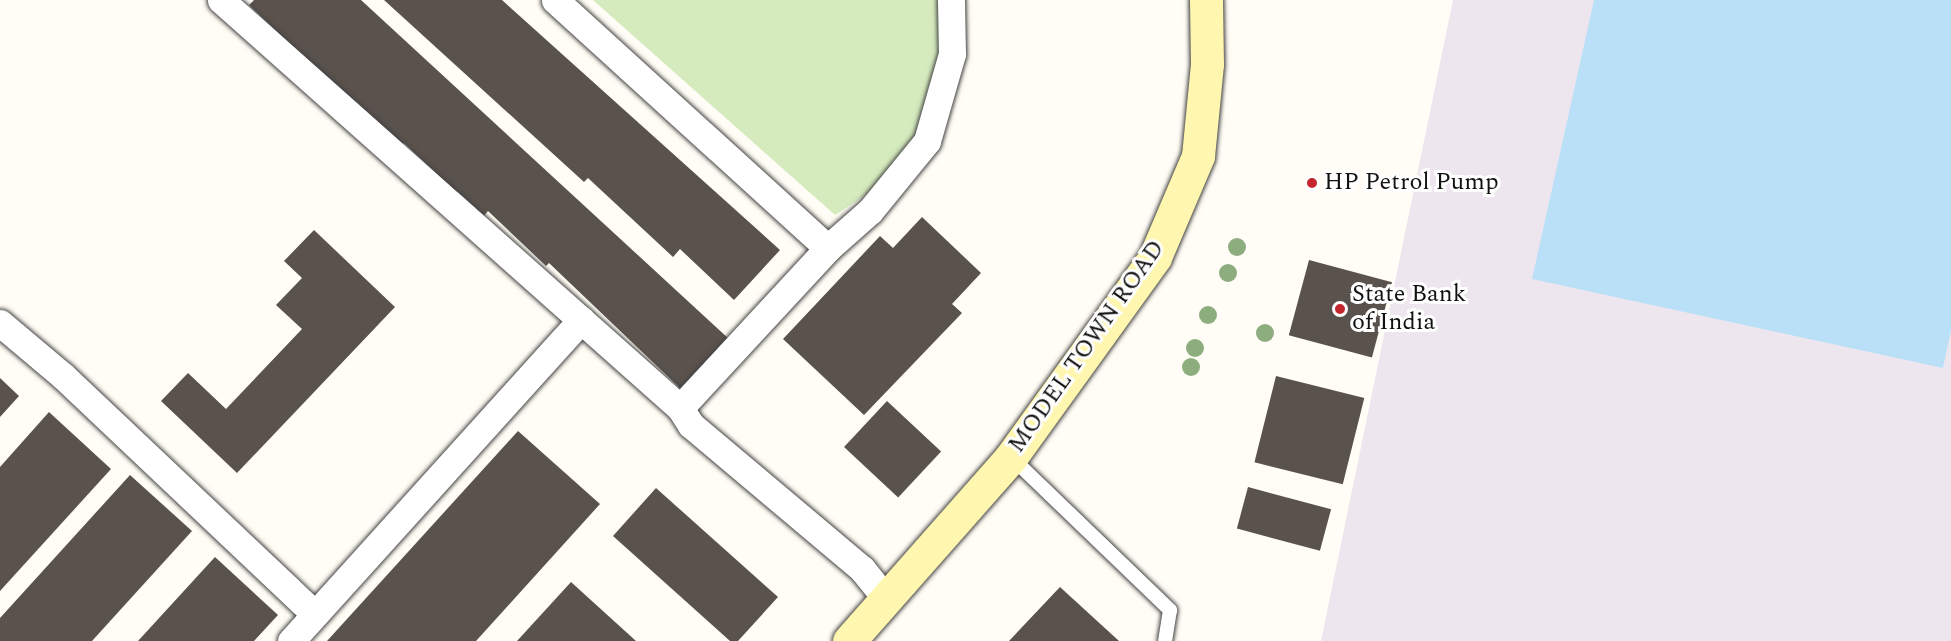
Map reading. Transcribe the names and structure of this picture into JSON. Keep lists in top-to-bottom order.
{
  "streets": {
    "main road": ["MODEL TOWN ROAD"]
  },
  "places": ["HP Petrol Pump", "State Bank of India"]
}
